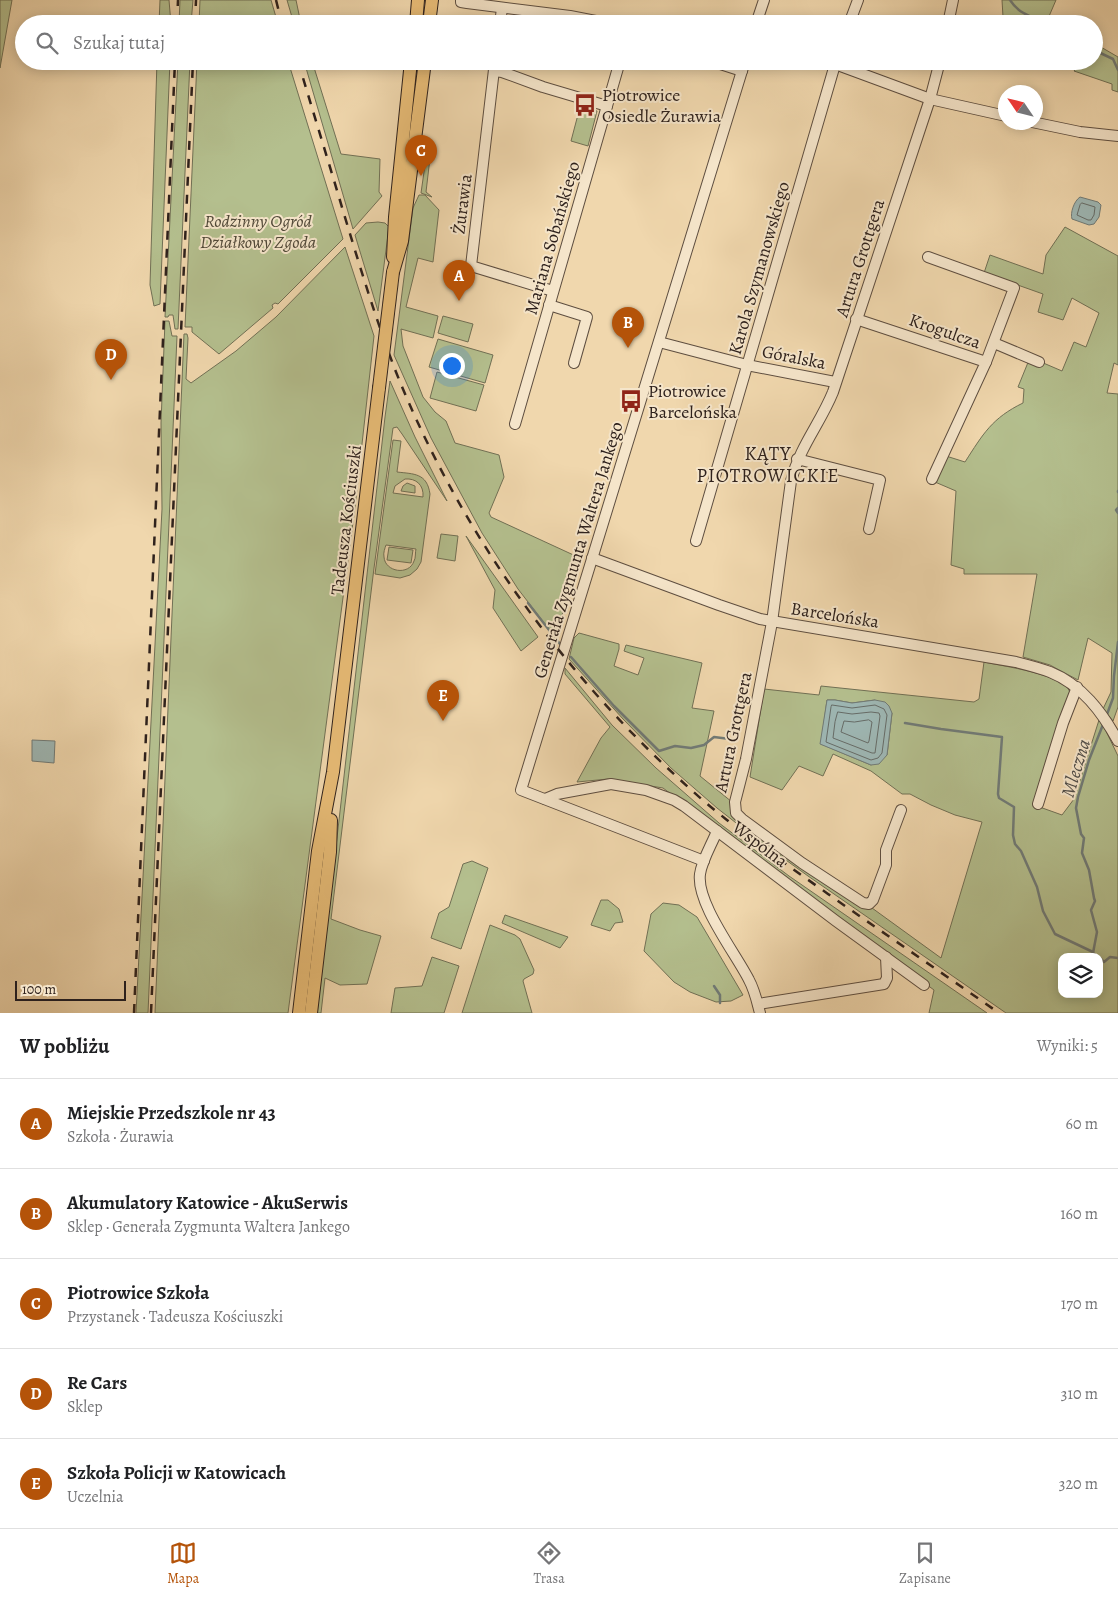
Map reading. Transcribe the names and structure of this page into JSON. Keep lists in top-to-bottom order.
{
  "streets": {
    "main road": ["Tadeusza Kościuszki"],
    "street": [
      "Żurawia",
      "Mariana Sobańskiego",
      "Artura Grottgera",
      "Karola Szymanowskiego",
      "Krogulcza",
      "Góralska",
      "Generała Zygmunta Waltera Jankego",
      "Barcelońska",
      "Wspólna"
    ]
  },
  "crossings": [
    ["Żurawia", "Mariana Sobańskiego"],
    ["Artura Grottgera", "Krogulcza"],
    ["Artura Grottgera", "Góralska"],
    ["Artura Grottgera", "Barcelońska"],
    ["Karola Szymanowskiego", "Góralska"],
    ["Góralska", "Generała Zygmunta Waltera Jankego"],
    ["Generała Zygmunta Waltera Jankego", "Barcelońska"],
    ["Generała Zygmunta Waltera Jankego", "Wspólna"]
  ],
  "districts": ["KĄTY PIOTROWICKIE"],
  "water": ["Mleczna"],
  "parks": ["Rodzinny Ogród Działkowy Zgoda"],
  "places": {
    "bus stop": ["Piotrowice Osiedle Żurawia", "Piotrowice Barcelońska"]
  },
  "scale_bar": "100 m",
  "north": "top left",
  "page": {
    "search": "Szukaj tutaj",
    "pins": [
      "C",
      "A",
      "B",
      "D",
      "E"
    ],
    "scale": "100 m",
    "heading": ["W pobliżu", "Wyniki: 5"],
    "list": [
      {
        "mark": "A",
        "name": "Miejskie Przedszkole nr 43",
        "note": "Szkoła · Żurawia",
        "value": "60 m"
      },
      {
        "mark": "B",
        "name": "Akumulatory Katowice - AkuSerwis",
        "note": "Sklep · Generała Zygmunta Waltera Jankego",
        "value": "160 m"
      },
      {
        "mark": "C",
        "name": "Piotrowice Szkoła",
        "note": "Przystanek · Tadeusza Kościuszki",
        "value": "170 m"
      },
      {
        "mark": "D",
        "name": "Re Cars",
        "note": "Sklep",
        "value": "310 m"
      },
      {
        "mark": "E",
        "name": "Szkoła Policji w Katowicach",
        "note": "Uczelnia",
        "value": "320 m"
      }
    ],
    "nav": ["Mapa", "Trasa", "Zapisane"]
  }
}
